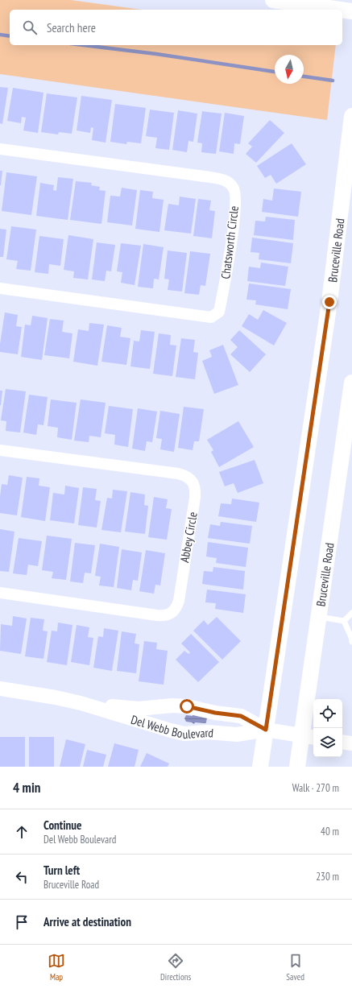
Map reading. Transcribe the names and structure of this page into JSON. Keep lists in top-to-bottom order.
{
  "streets": {
    "main road": ["Bruceville Road"],
    "street": ["Chatsworth Circle", "Abbey Circle", "Del Webb Boulevard"]
  },
  "crossings": [
    ["Bruceville Road", "Del Webb Boulevard"]
  ],
  "north": "bottom",
  "page": {
    "search": "Search here",
    "heading": ["4 min", "Walk · 270 m"],
    "list": [
      ["Continue", "Del Webb Boulevard", "40 m"],
      ["Turn left", "Bruceville Road", "230 m"],
      "Arrive at destination"
    ],
    "nav": ["Map", "Directions", "Saved"]
  }
}
